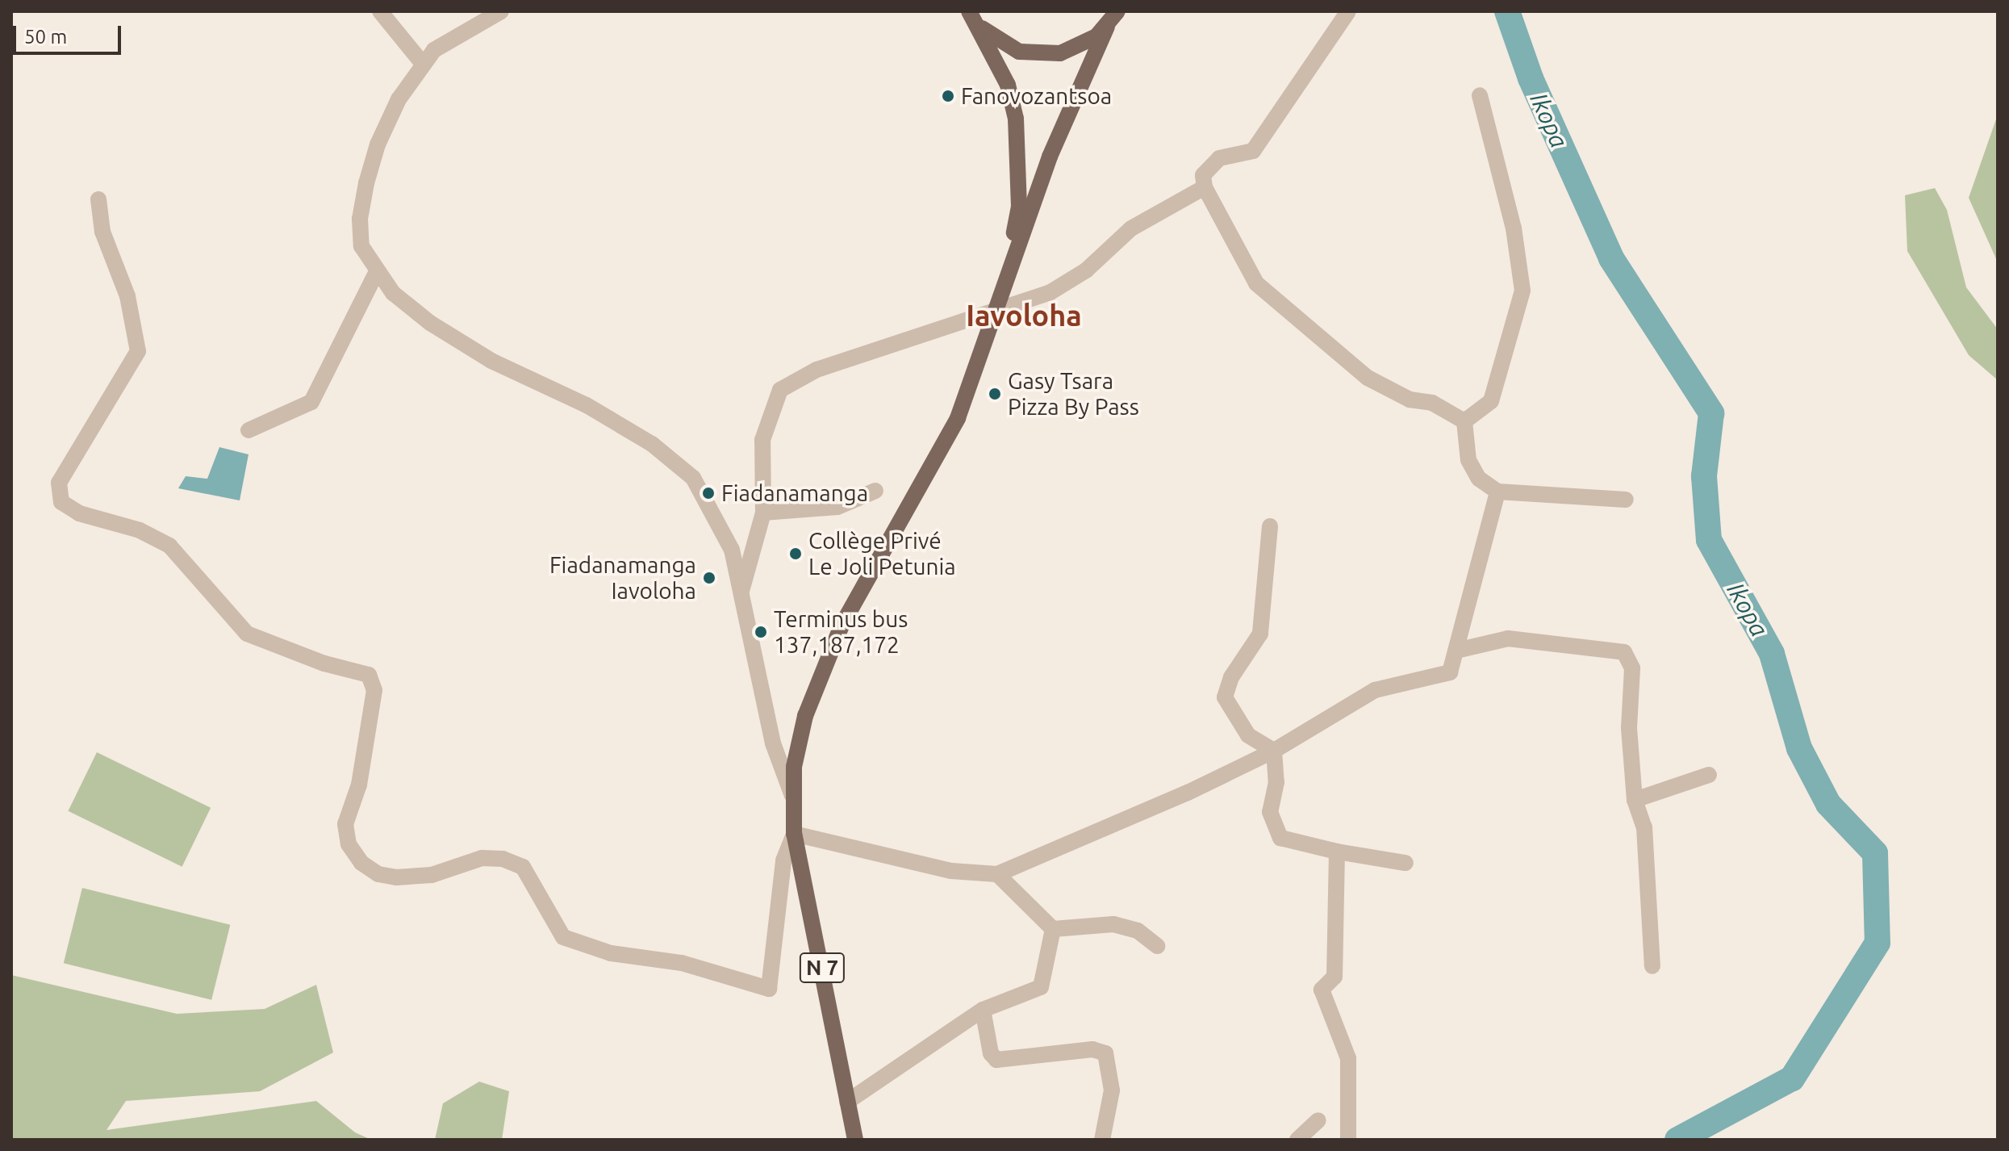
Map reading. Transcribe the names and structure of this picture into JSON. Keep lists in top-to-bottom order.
{
  "streets": {
    "main road": ["N 7"]
  },
  "districts": ["Iavoloha"],
  "water": ["Ikopa"],
  "places": [
    "Fanovozantsoa",
    "Gasy Tsara Pizza By Pass",
    "Fiadanamanga",
    "Collège Privé Le Joli Petunia",
    "Fiadanamanga Iavoloha",
    "Terminus bus 137,187,172"
  ],
  "scale_bar": "50 m"
}
